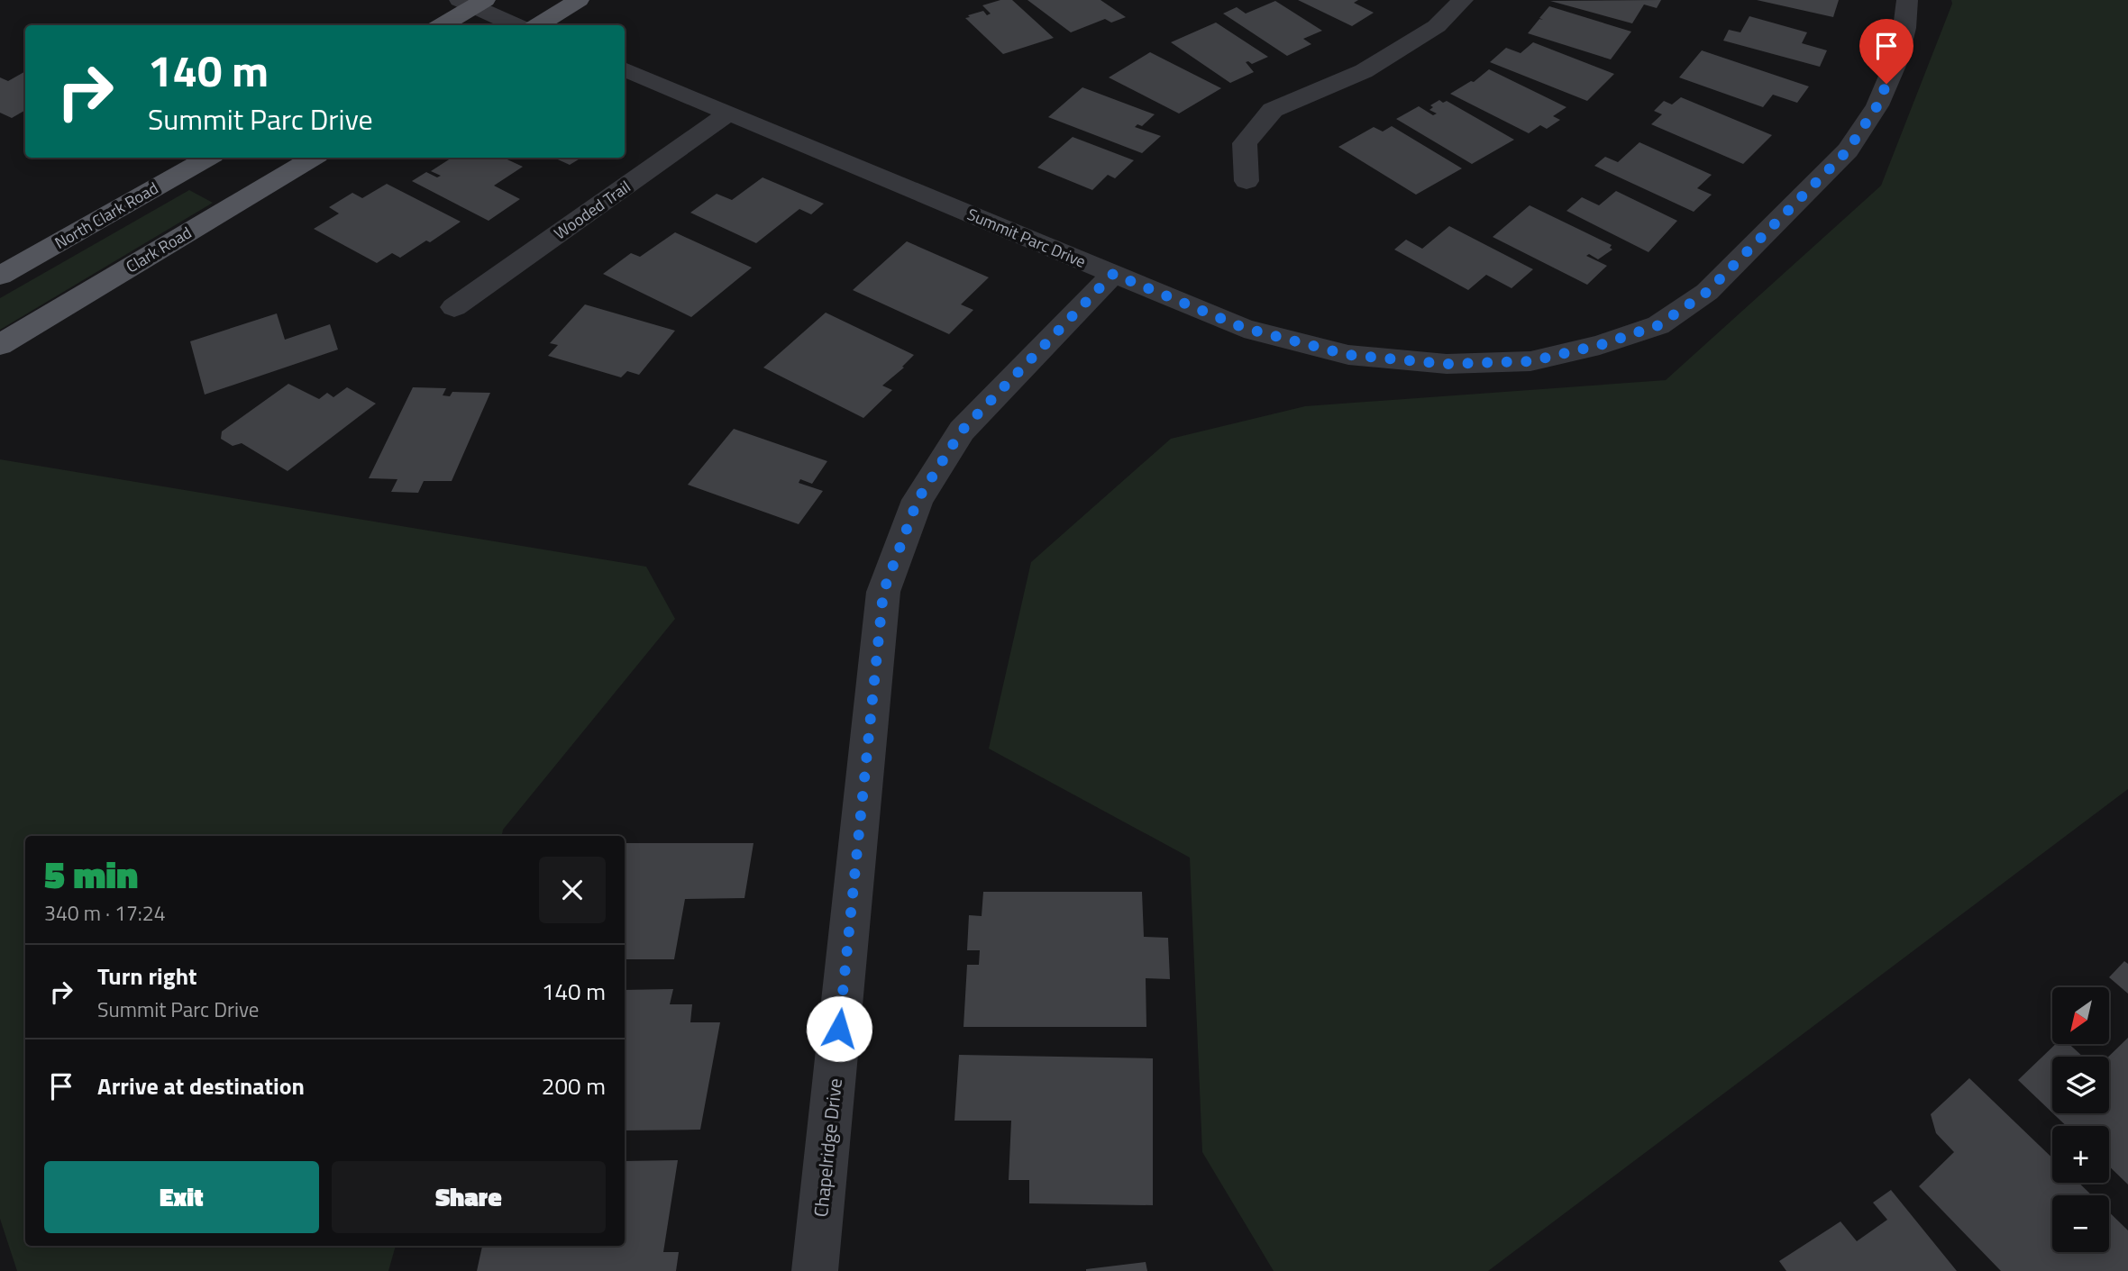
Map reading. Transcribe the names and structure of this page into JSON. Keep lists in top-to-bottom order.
{
  "streets": {
    "main road": ["North Clark Road", "Clark Road"],
    "street": ["Wooded Trail", "Summit Parc Drive", "Chapelridge Drive"]
  },
  "crossings": [
    ["Wooded Trail", "Summit Parc Drive"],
    ["Summit Parc Drive", "Chapelridge Drive"]
  ],
  "north": "bottom left",
  "page": {
    "turn": ["140 m", "Summit Parc Drive"],
    "heading": ["5 min", "340 m · 17:24"],
    "list": [
      {
        "name": "Turn right",
        "note": "Summit Parc Drive",
        "value": "140 m"
      },
      {
        "name": "Arrive at destination",
        "value": "200 m"
      }
    ],
    "map_buttons": ["+", "−"],
    "buttons": ["Exit", "Share"]
  }
}
